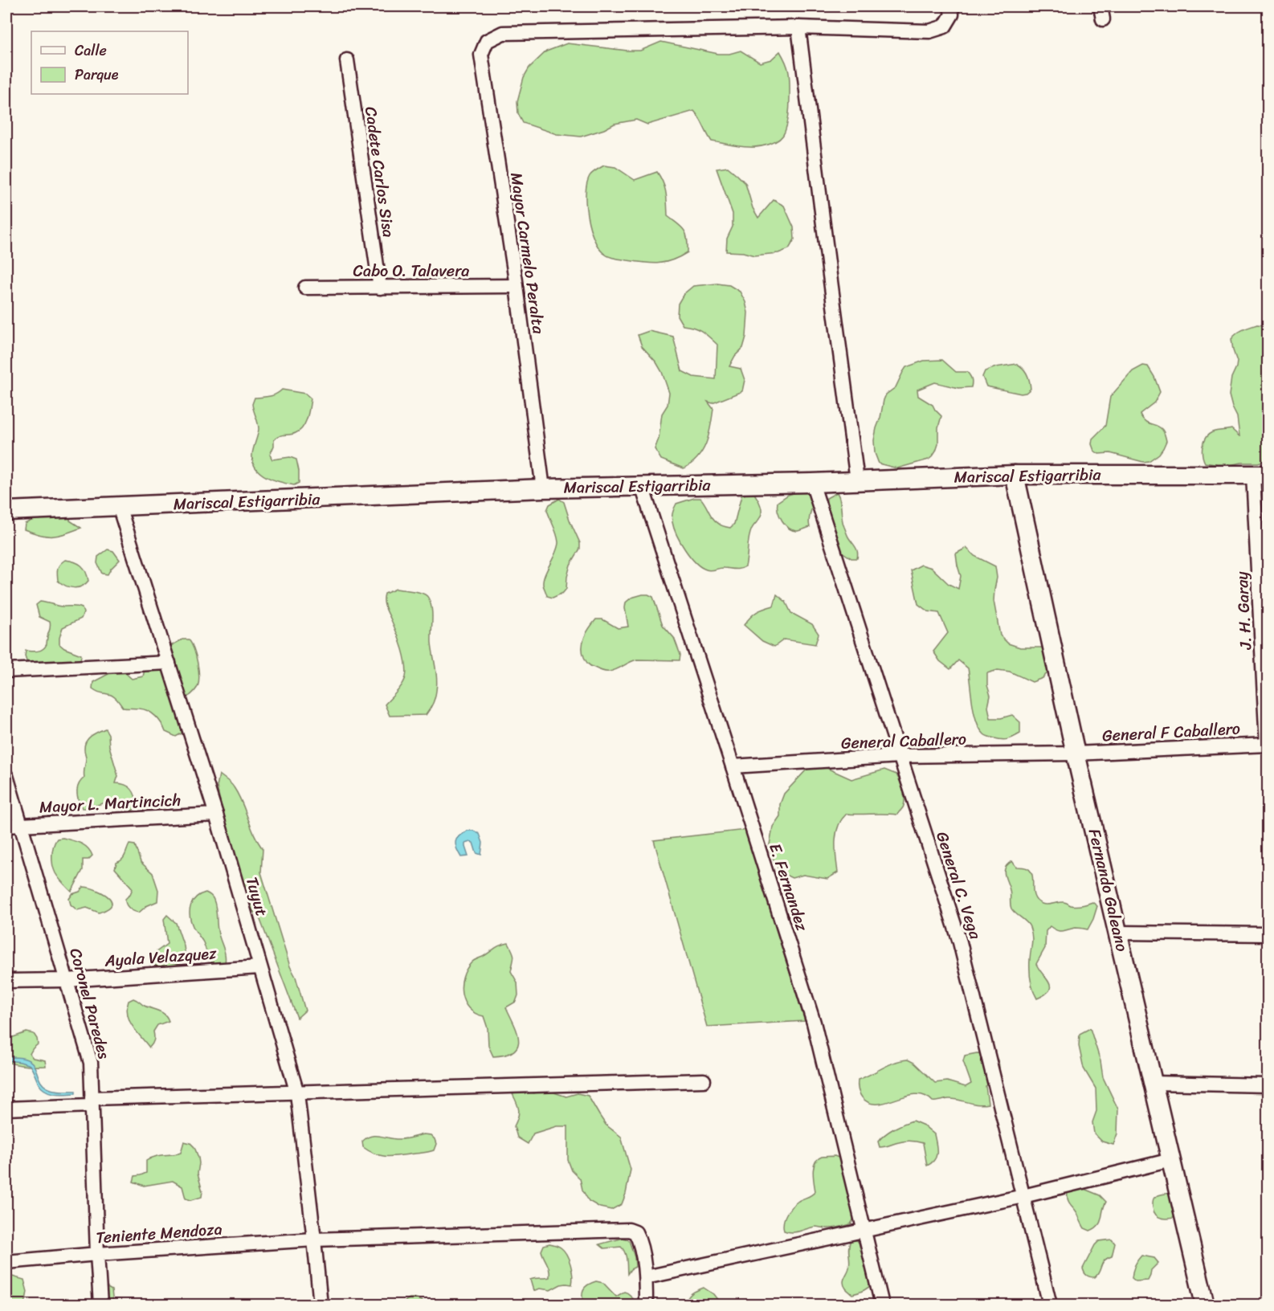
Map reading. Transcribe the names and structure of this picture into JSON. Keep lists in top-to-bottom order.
{
  "streets": {
    "street": [
      "Cadete Carlos Sisa",
      "Mayor Carmelo Peralta",
      "Cabo O. Talavera",
      "Mariscal Estigarribia",
      "J. H. Garay",
      "General F Caballero",
      "General Caballero",
      "Mayor L. Martincich",
      "General C. Vega",
      "E. Fernandez",
      "Fernando Galeano",
      "Tuyut",
      "Ayala Velazquez",
      "Coronel Paredes",
      "Teniente Mendoza"
    ]
  },
  "crossings": [
    ["Cadete Carlos Sisa", "Cabo O. Talavera"],
    ["Mayor Carmelo Peralta", "Cabo O. Talavera"],
    ["Mayor Carmelo Peralta", "Mariscal Estigarribia"],
    ["Mariscal Estigarribia", "J. H. Garay"],
    ["Mariscal Estigarribia", "General C. Vega"],
    ["Mariscal Estigarribia", "E. Fernandez"],
    ["Mariscal Estigarribia", "Fernando Galeano"],
    ["Mariscal Estigarribia", "Tuyut"],
    ["J. H. Garay", "General F Caballero"],
    ["General F Caballero", "General Caballero"],
    ["General F Caballero", "Fernando Galeano"],
    ["General Caballero", "General C. Vega"],
    ["General Caballero", "E. Fernandez"],
    ["General Caballero", "Fernando Galeano"],
    ["Mayor L. Martincich", "Tuyut"],
    ["Mayor L. Martincich", "Coronel Paredes"],
    ["Tuyut", "Ayala Velazquez"],
    ["Tuyut", "Teniente Mendoza"],
    ["Ayala Velazquez", "Coronel Paredes"],
    ["Coronel Paredes", "Teniente Mendoza"]
  ],
  "legend": ["Calle", "Parque"]
}
